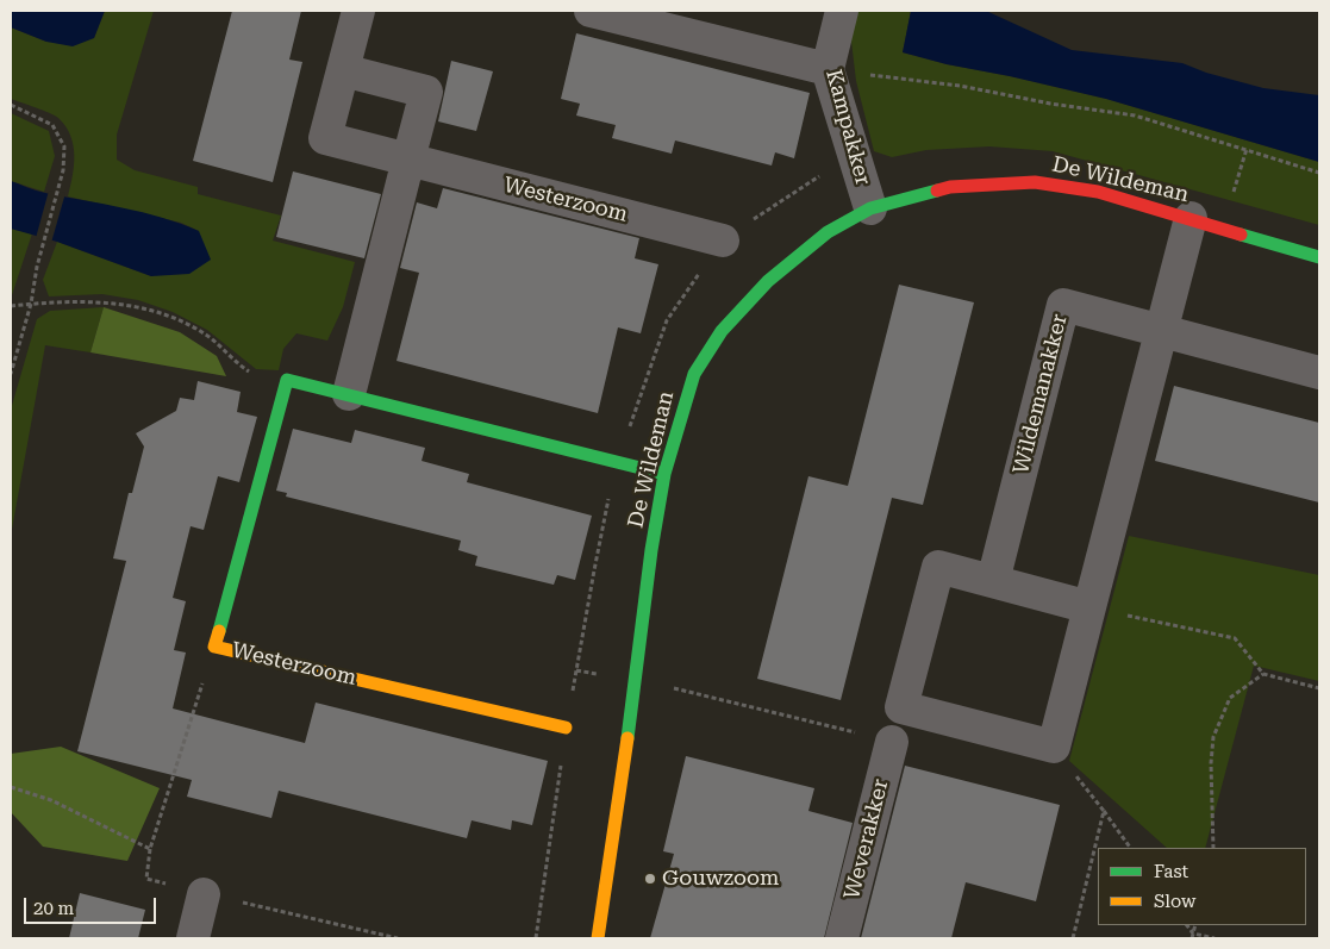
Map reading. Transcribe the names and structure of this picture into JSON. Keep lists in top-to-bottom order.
{
  "streets": {
    "street": [
      "Kampakker",
      "De Wildeman",
      "Westerzoom",
      "Wildemanakker",
      "Weverakker"
    ]
  },
  "crossings": [
    ["Kampakker", "De Wildeman"]
  ],
  "places": ["Gouwzoom"],
  "legend": ["Fast", "Slow"],
  "scale_bar": "20 m"
}
